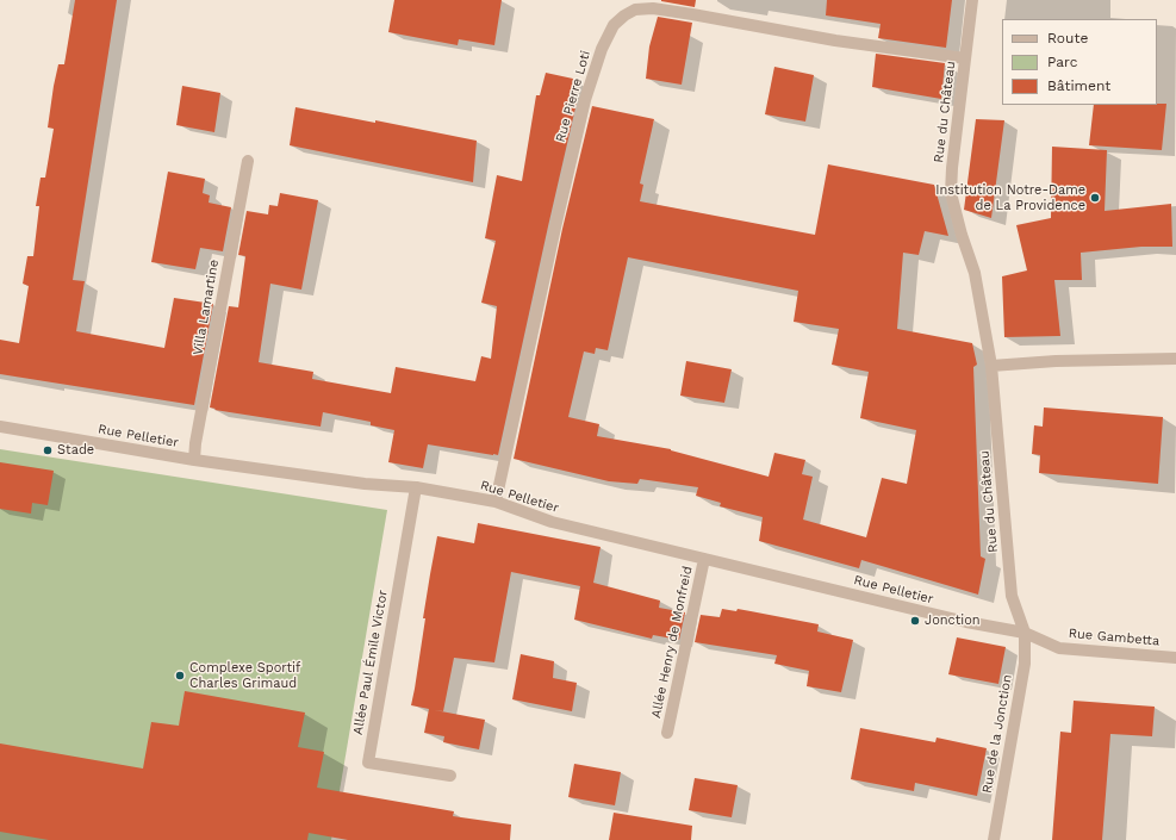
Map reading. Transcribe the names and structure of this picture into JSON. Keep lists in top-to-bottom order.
{
  "streets": {
    "street": [
      "Rue Pierre Loti",
      "Rue du Château",
      "Villa Lamartine",
      "Rue Pelletier",
      "Rue Gambetta",
      "Allée Henry de Monfreid",
      "Allée Paul Émile Victor",
      "Rue de la Jonction"
    ]
  },
  "crossings": [
    ["Rue Pierre Loti", "Rue du Château"],
    ["Rue Pierre Loti", "Rue Pelletier"],
    ["Rue du Château", "Rue Pelletier"],
    ["Rue du Château", "Rue Gambetta"],
    ["Rue du Château", "Rue de la Jonction"],
    ["Villa Lamartine", "Rue Pelletier"],
    ["Rue Pelletier", "Rue Gambetta"],
    ["Rue Pelletier", "Allée Henry de Monfreid"],
    ["Rue Pelletier", "Allée Paul Émile Victor"],
    ["Rue Pelletier", "Rue de la Jonction"],
    ["Rue Gambetta", "Rue de la Jonction"]
  ],
  "places": [
    "Institution Notre-Dame de La Providence",
    "Stade",
    "Jonction",
    "Complexe Sportif Charles Grimaud"
  ],
  "legend": ["Route", "Parc", "Bâtiment"]
}
